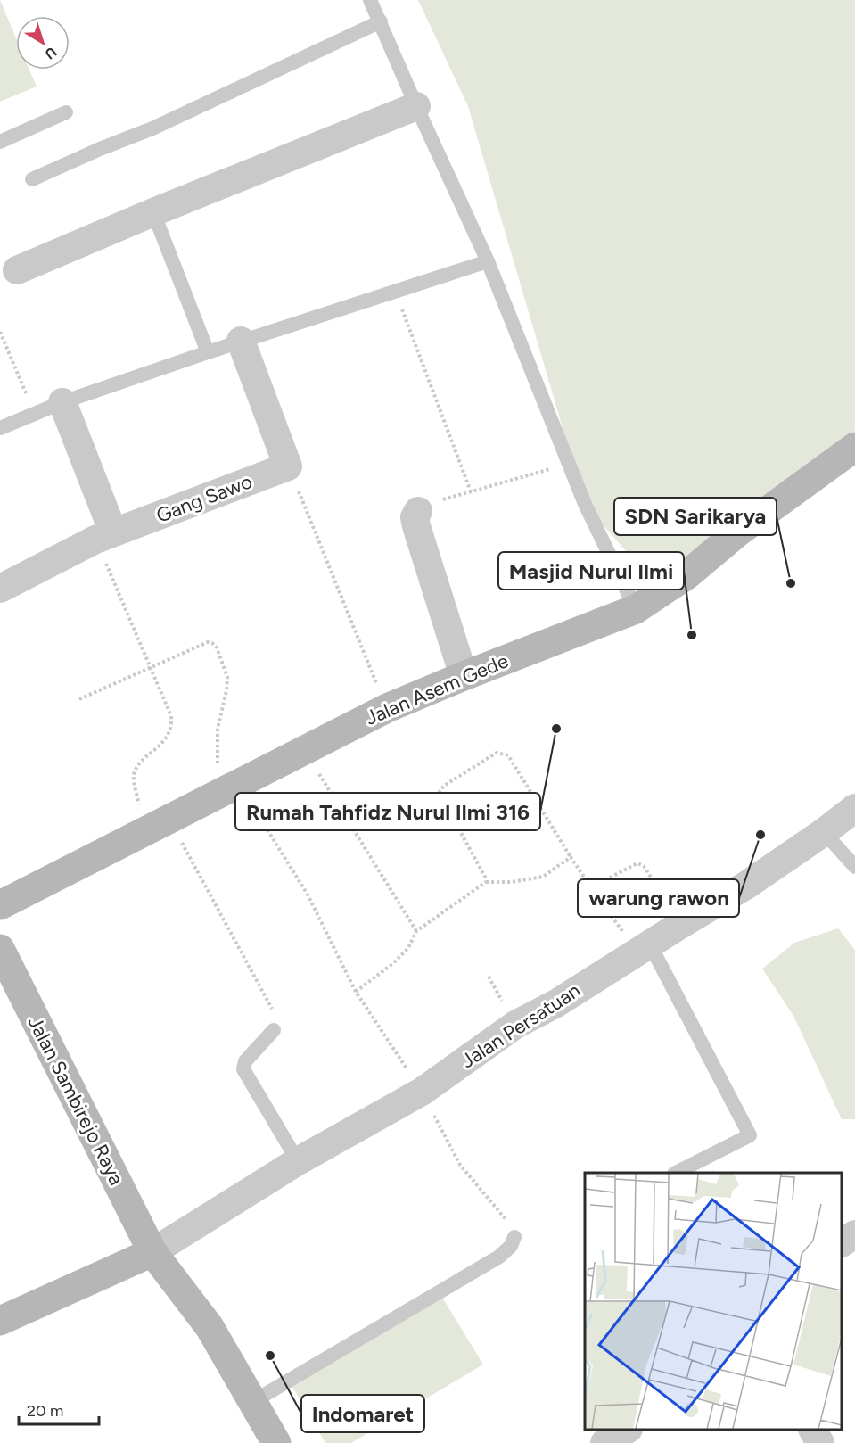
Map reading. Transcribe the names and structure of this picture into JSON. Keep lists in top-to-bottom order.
{
  "streets": {
    "street": [
      "Gang Sawo",
      "Jalan Asem Gede",
      "Jalan Persatuan",
      "Jalan Sambirejo Raya"
    ]
  },
  "crossings": [
    ["Jalan Persatuan", "Jalan Sambirejo Raya"]
  ],
  "places": [
    "SDN Sarikarya",
    "Masjid Nurul Ilmi",
    "Rumah Tahfidz Nurul Ilmi 316",
    "warung rawon",
    "Indomaret"
  ],
  "scale_bar": "20 m",
  "north": "bottom right"
}
